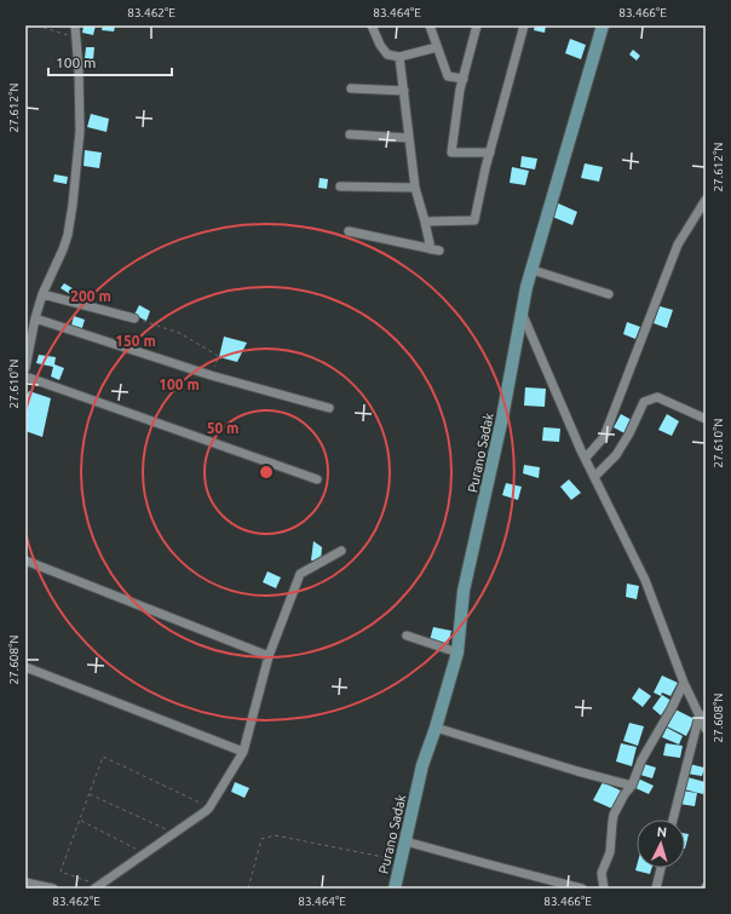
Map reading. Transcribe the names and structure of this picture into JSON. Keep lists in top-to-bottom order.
{
  "streets": {
    "main road": ["Purano Sadak"]
  },
  "scale_bar": "100 m",
  "north": "top",
  "coordinates": [
    "83.462°E",
    "83.464°E",
    "83.466°E",
    "27.612°N",
    "27.610°N",
    "27.608°N"
  ],
  "rings": [
    "200 m",
    "150 m",
    "100 m",
    "50 m"
  ]
}
